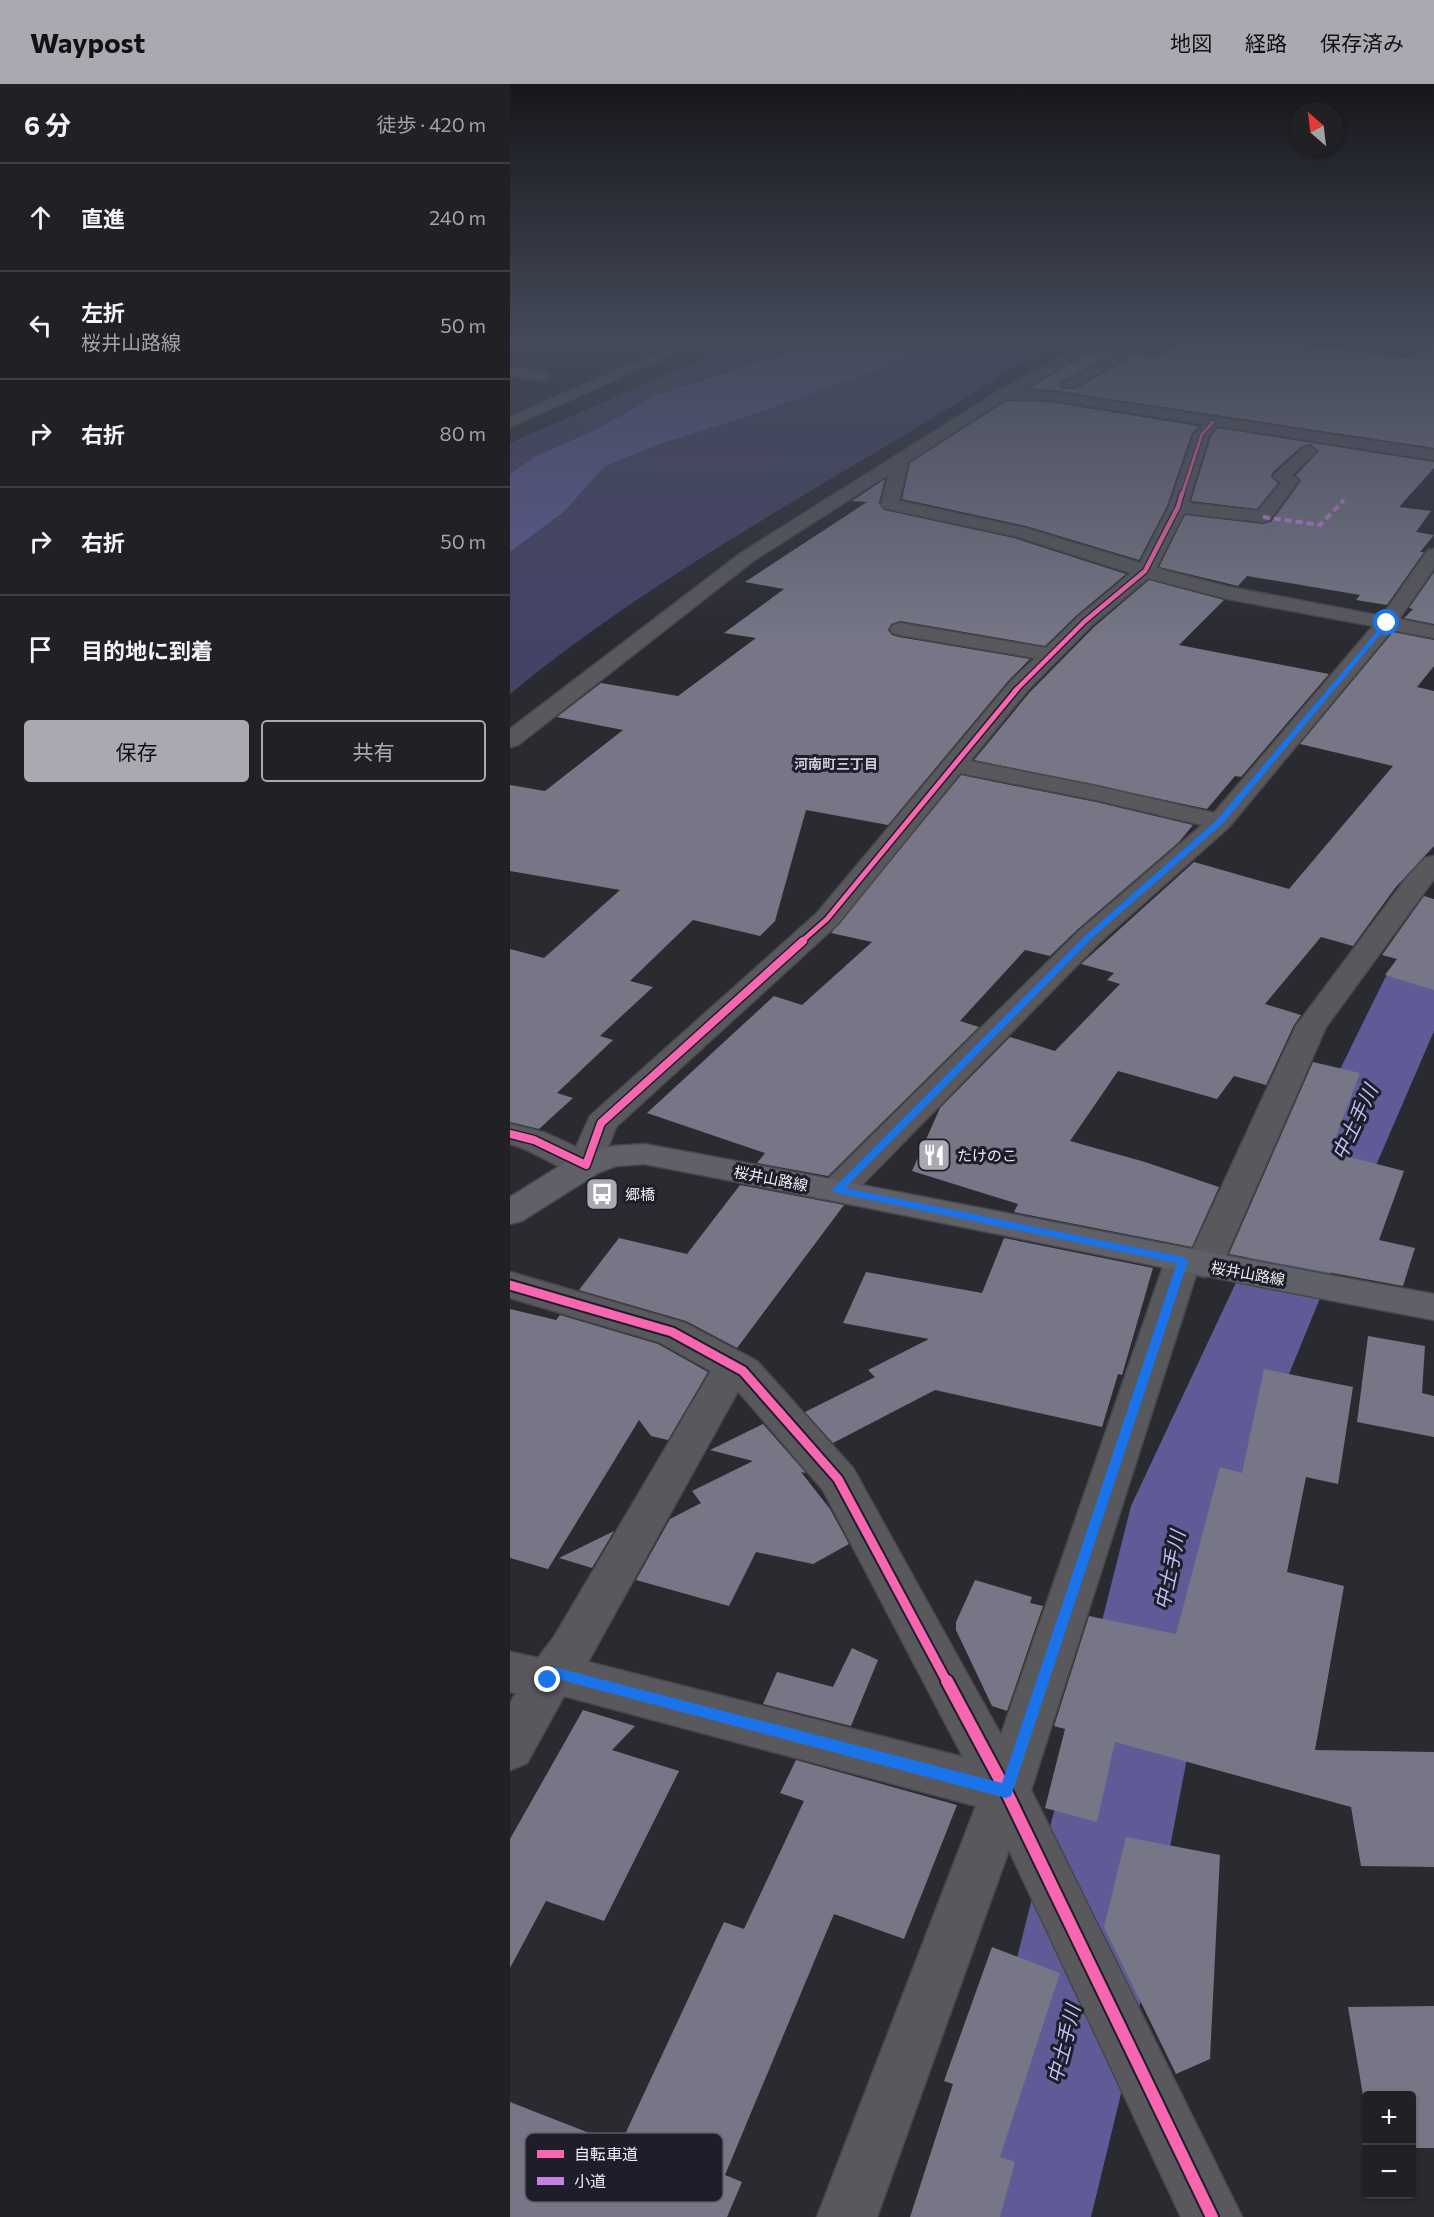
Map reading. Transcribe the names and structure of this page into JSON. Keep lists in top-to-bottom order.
{
  "streets": {
    "main road": ["桜井山路線"]
  },
  "districts": ["河南町三丁目"],
  "water": ["中土手川"],
  "places": {
    "restaurant": ["たけのこ"],
    "bus stop": ["郷橋"]
  },
  "legend": ["自転車道", "小道"],
  "north": "top left",
  "page": {
    "header": "Waypost",
    "nav": ["地図", "経路", "保存済み"],
    "heading": ["6 分", "徒歩 · 420 m"],
    "list": [
      ["直進", "240 m"],
      ["左折", "桜井山路線", "50 m"],
      ["右折", "80 m"],
      ["右折", "50 m"],
      "目的地に到着"
    ],
    "buttons": ["保存", "共有"],
    "map_buttons": ["+", "−"]
  }
}
